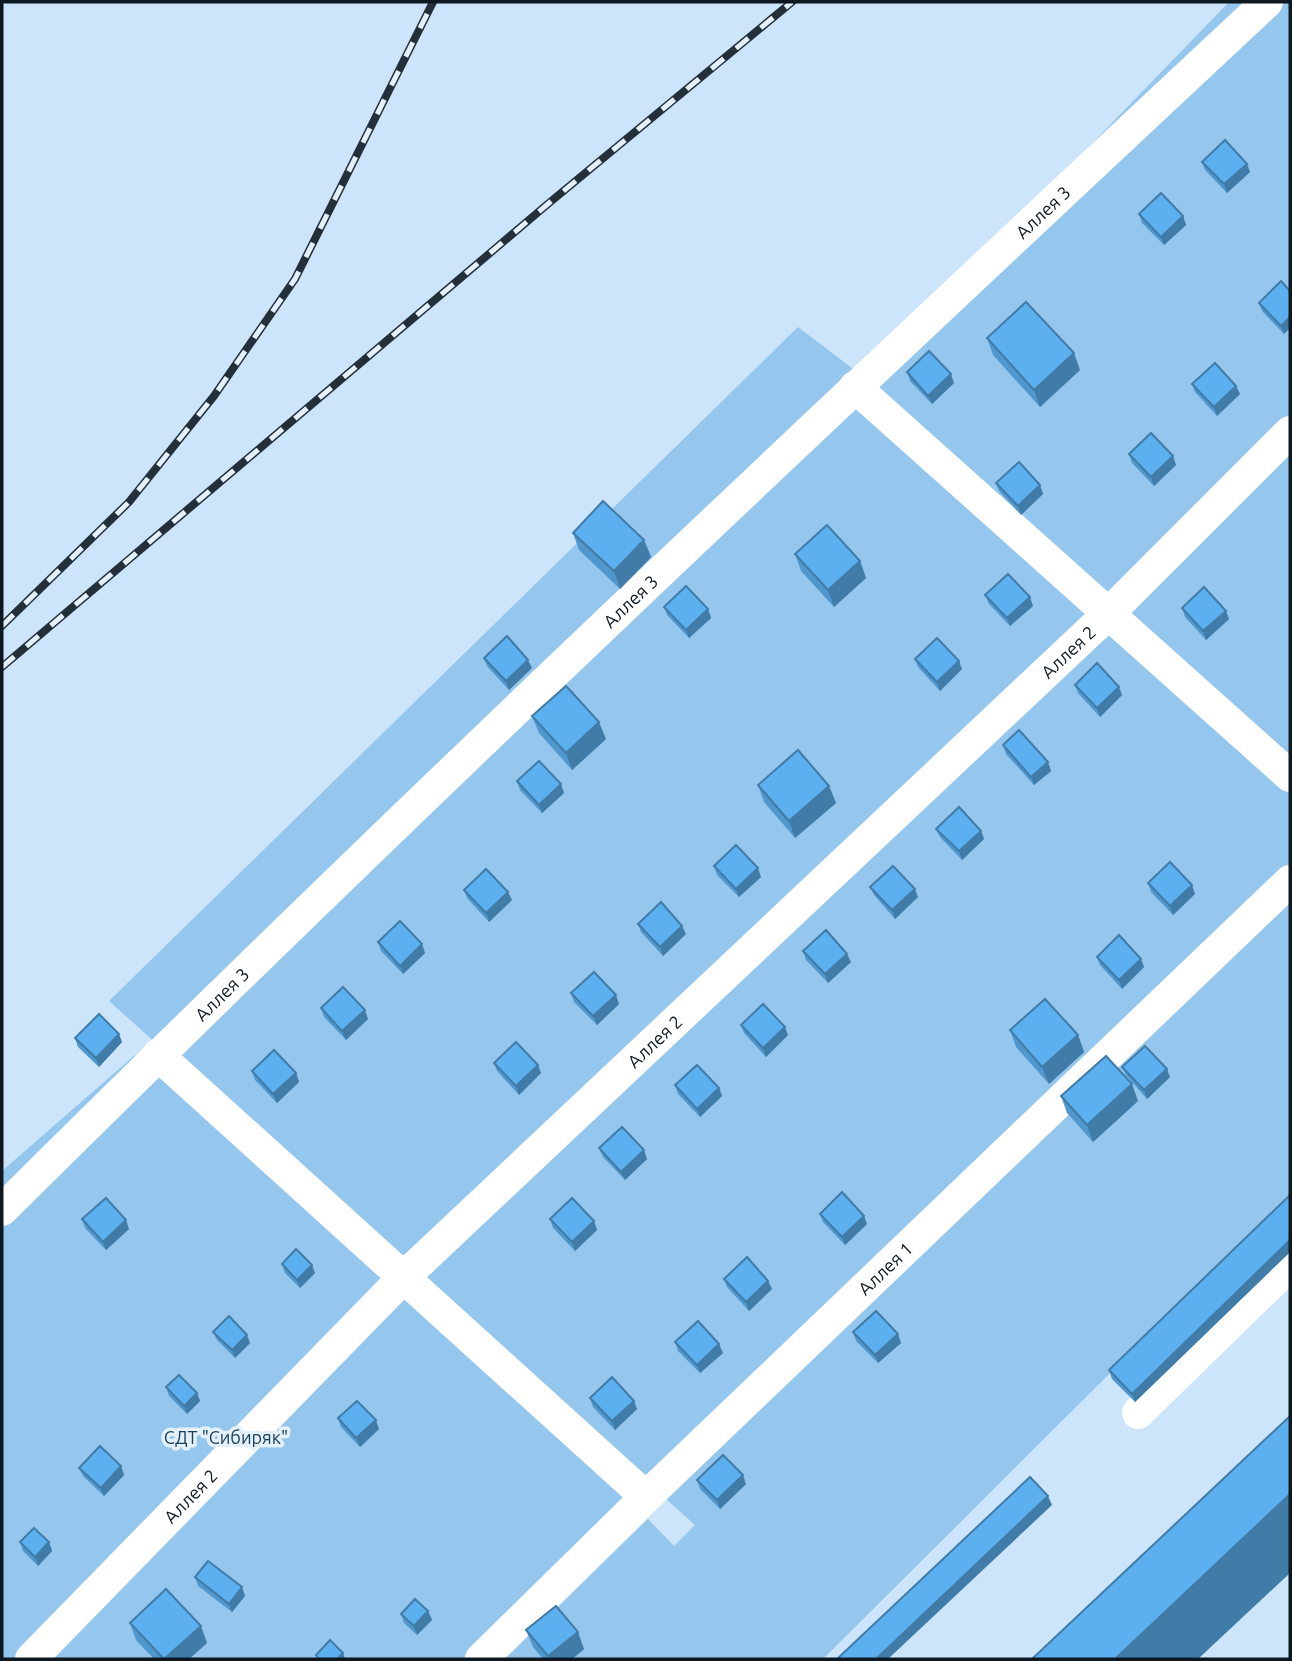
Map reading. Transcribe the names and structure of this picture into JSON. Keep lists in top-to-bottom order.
{
  "streets": {
    "lane": ["Аллея 3", "Аллея 2", "Аллея 1"]
  },
  "parks": ["СДТ \"Сибиряк\""]
}
